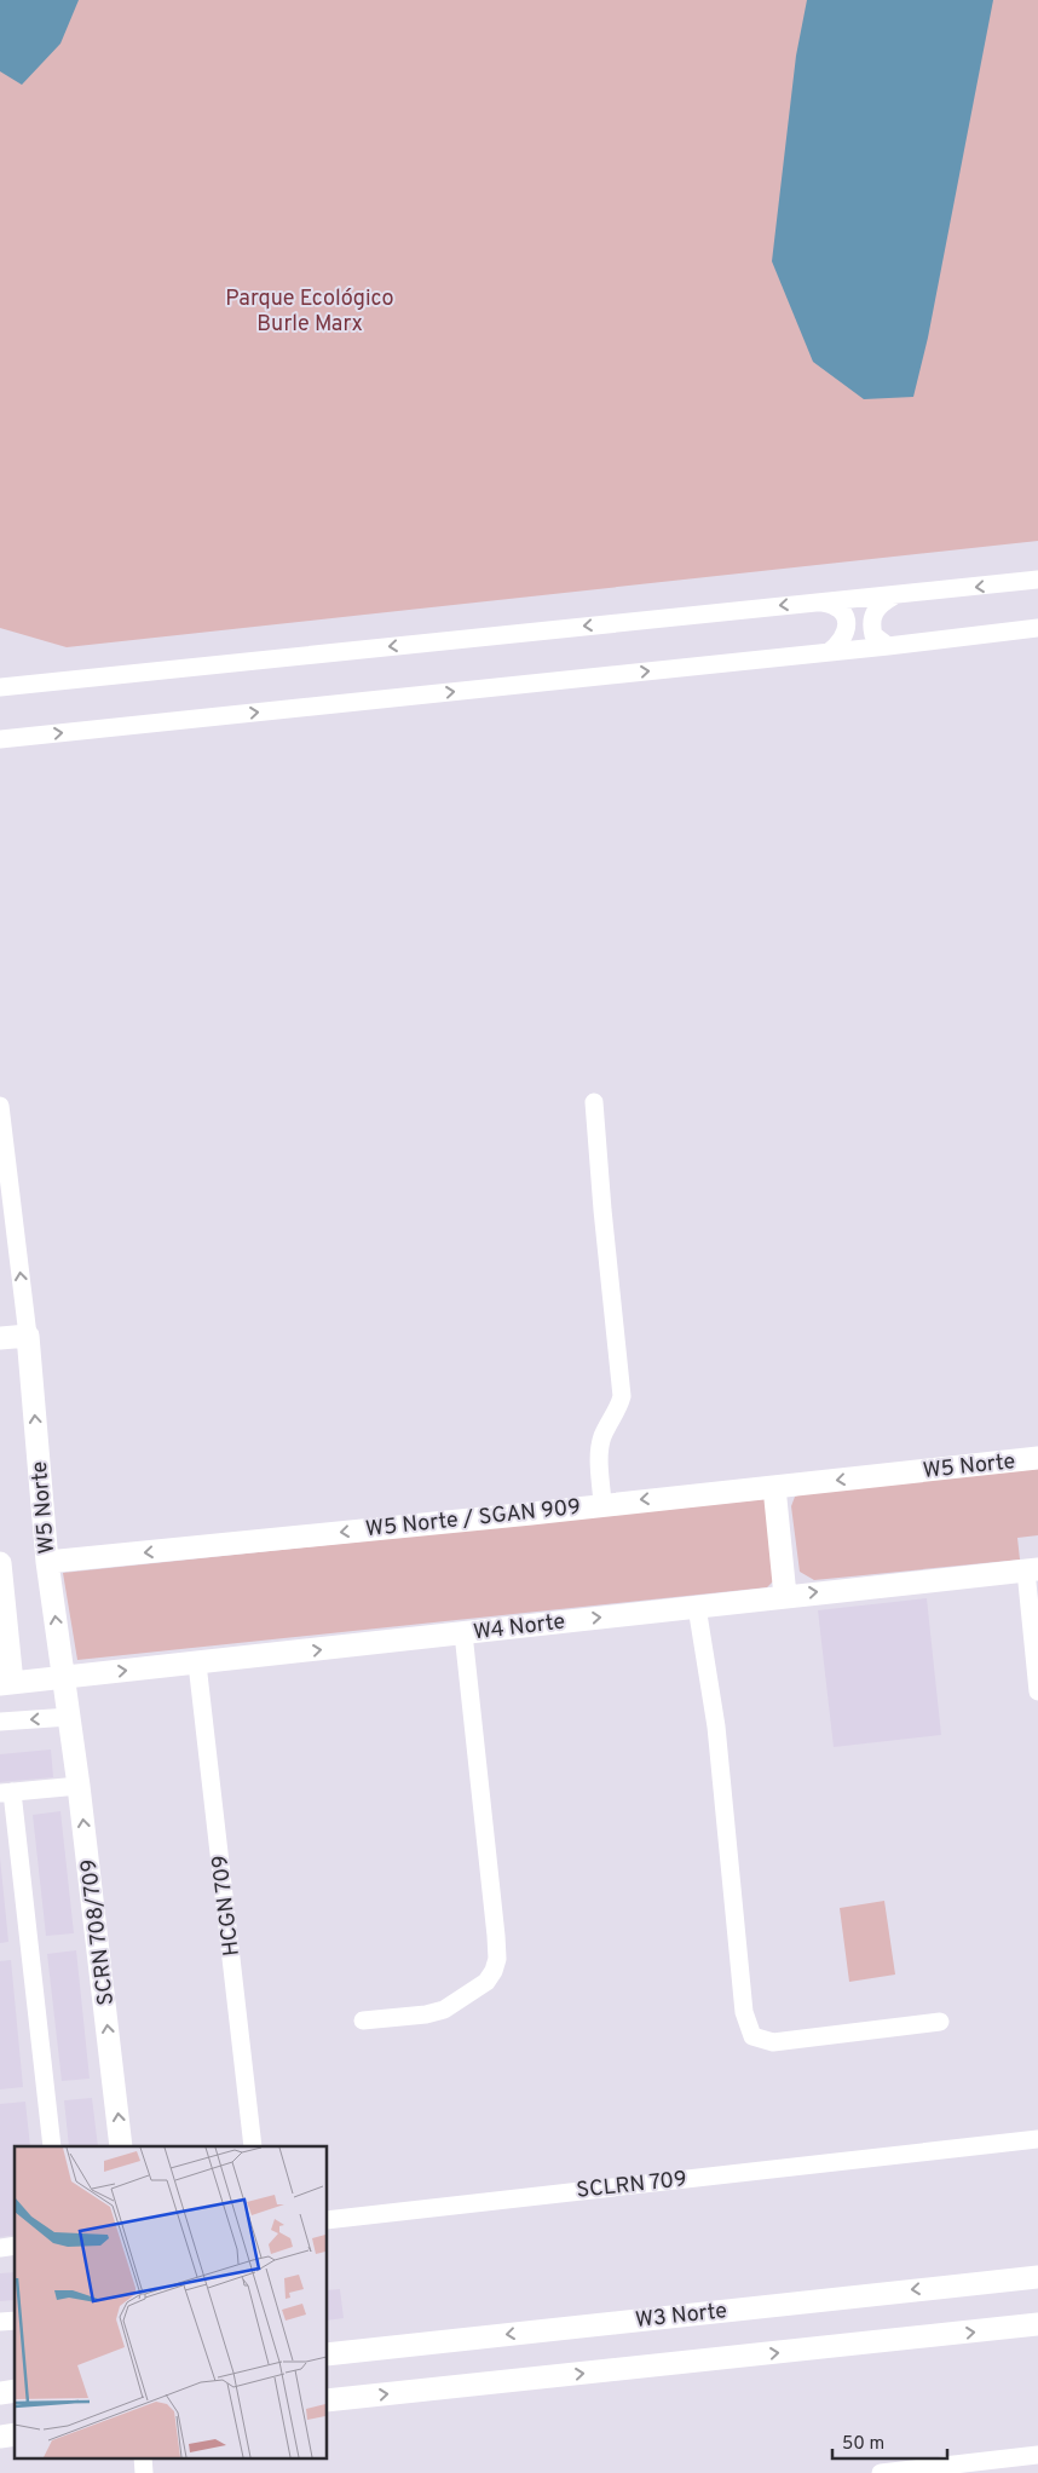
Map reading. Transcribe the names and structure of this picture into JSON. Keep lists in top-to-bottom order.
{
  "streets": {
    "main road": [
      "W5 Norte",
      "W5 Norte / SGAN 909",
      "W4 Norte",
      "SCRN 708/709",
      "W3 Norte"
    ],
    "street": ["HCGN 709", "SCLRN 709"]
  },
  "crossings": [
    ["W5 Norte", "W5 Norte / SGAN 909"],
    ["W5 Norte", "W4 Norte"],
    ["W5 Norte", "SCRN 708/709"],
    ["W4 Norte", "HCGN 709"],
    ["W4 Norte", "SCRN 708/709"]
  ],
  "one_way": ["W5 Norte / SGAN 909", "W4 Norte", "SCRN 708/709"],
  "parks": ["Parque Ecológico Burle Marx"],
  "scale_bar": "50 m"
}
